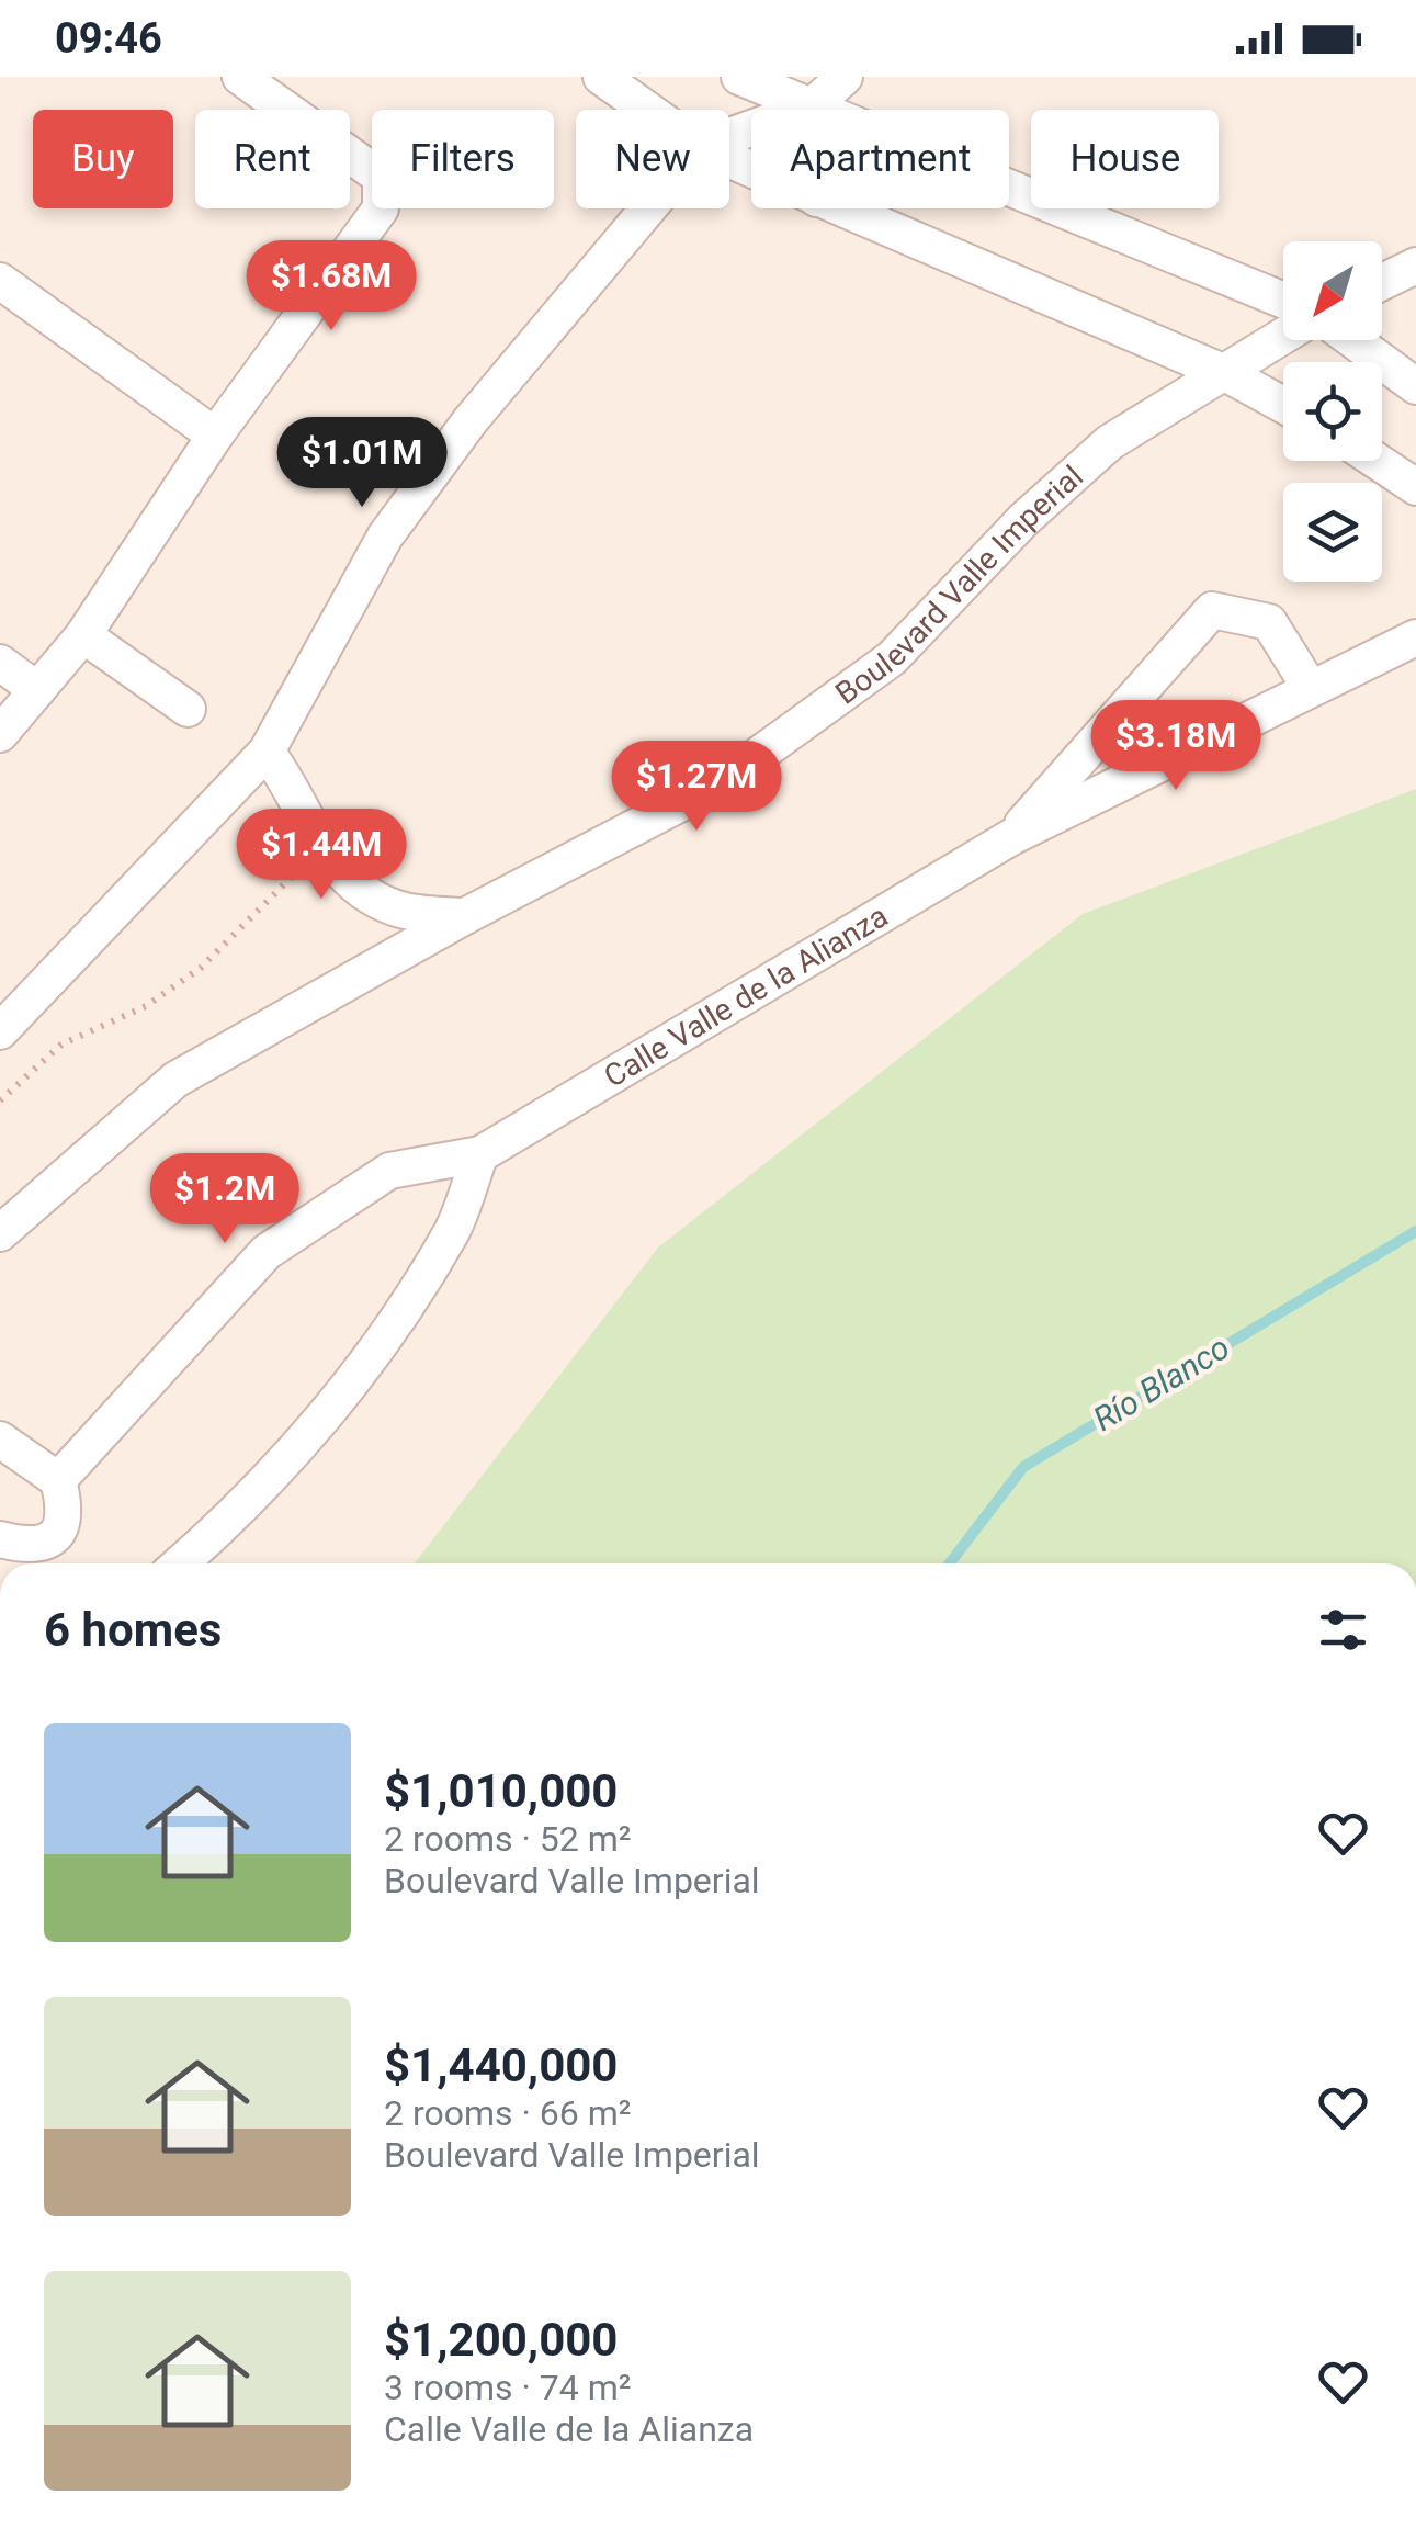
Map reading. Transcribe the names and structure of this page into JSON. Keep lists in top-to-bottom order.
{
  "streets": {
    "street": ["Boulevard Valle Imperial", "Calle Valle de la Alianza"]
  },
  "water": ["Río Blanco"],
  "north": "bottom left",
  "page": {
    "status": "09:46",
    "chip": [
      "Buy",
      "Rent",
      "Filters",
      "New",
      "Apartment",
      "House"
    ],
    "price": [
      "$1.68M",
      "$1.01M",
      "$3.18M",
      "$1.27M",
      "$1.44M",
      "$1.2M"
    ],
    "heading": "6 homes",
    "list": [
      {
        "name": "$1,010,000",
        "note": "2 rooms · 52 m² · Boulevard Valle Imperial"
      },
      {
        "name": "$1,440,000",
        "note": "2 rooms · 66 m² · Boulevard Valle Imperial"
      },
      {
        "name": "$1,200,000",
        "note": "3 rooms · 74 m² · Calle Valle de la Alianza"
      }
    ]
  }
}
